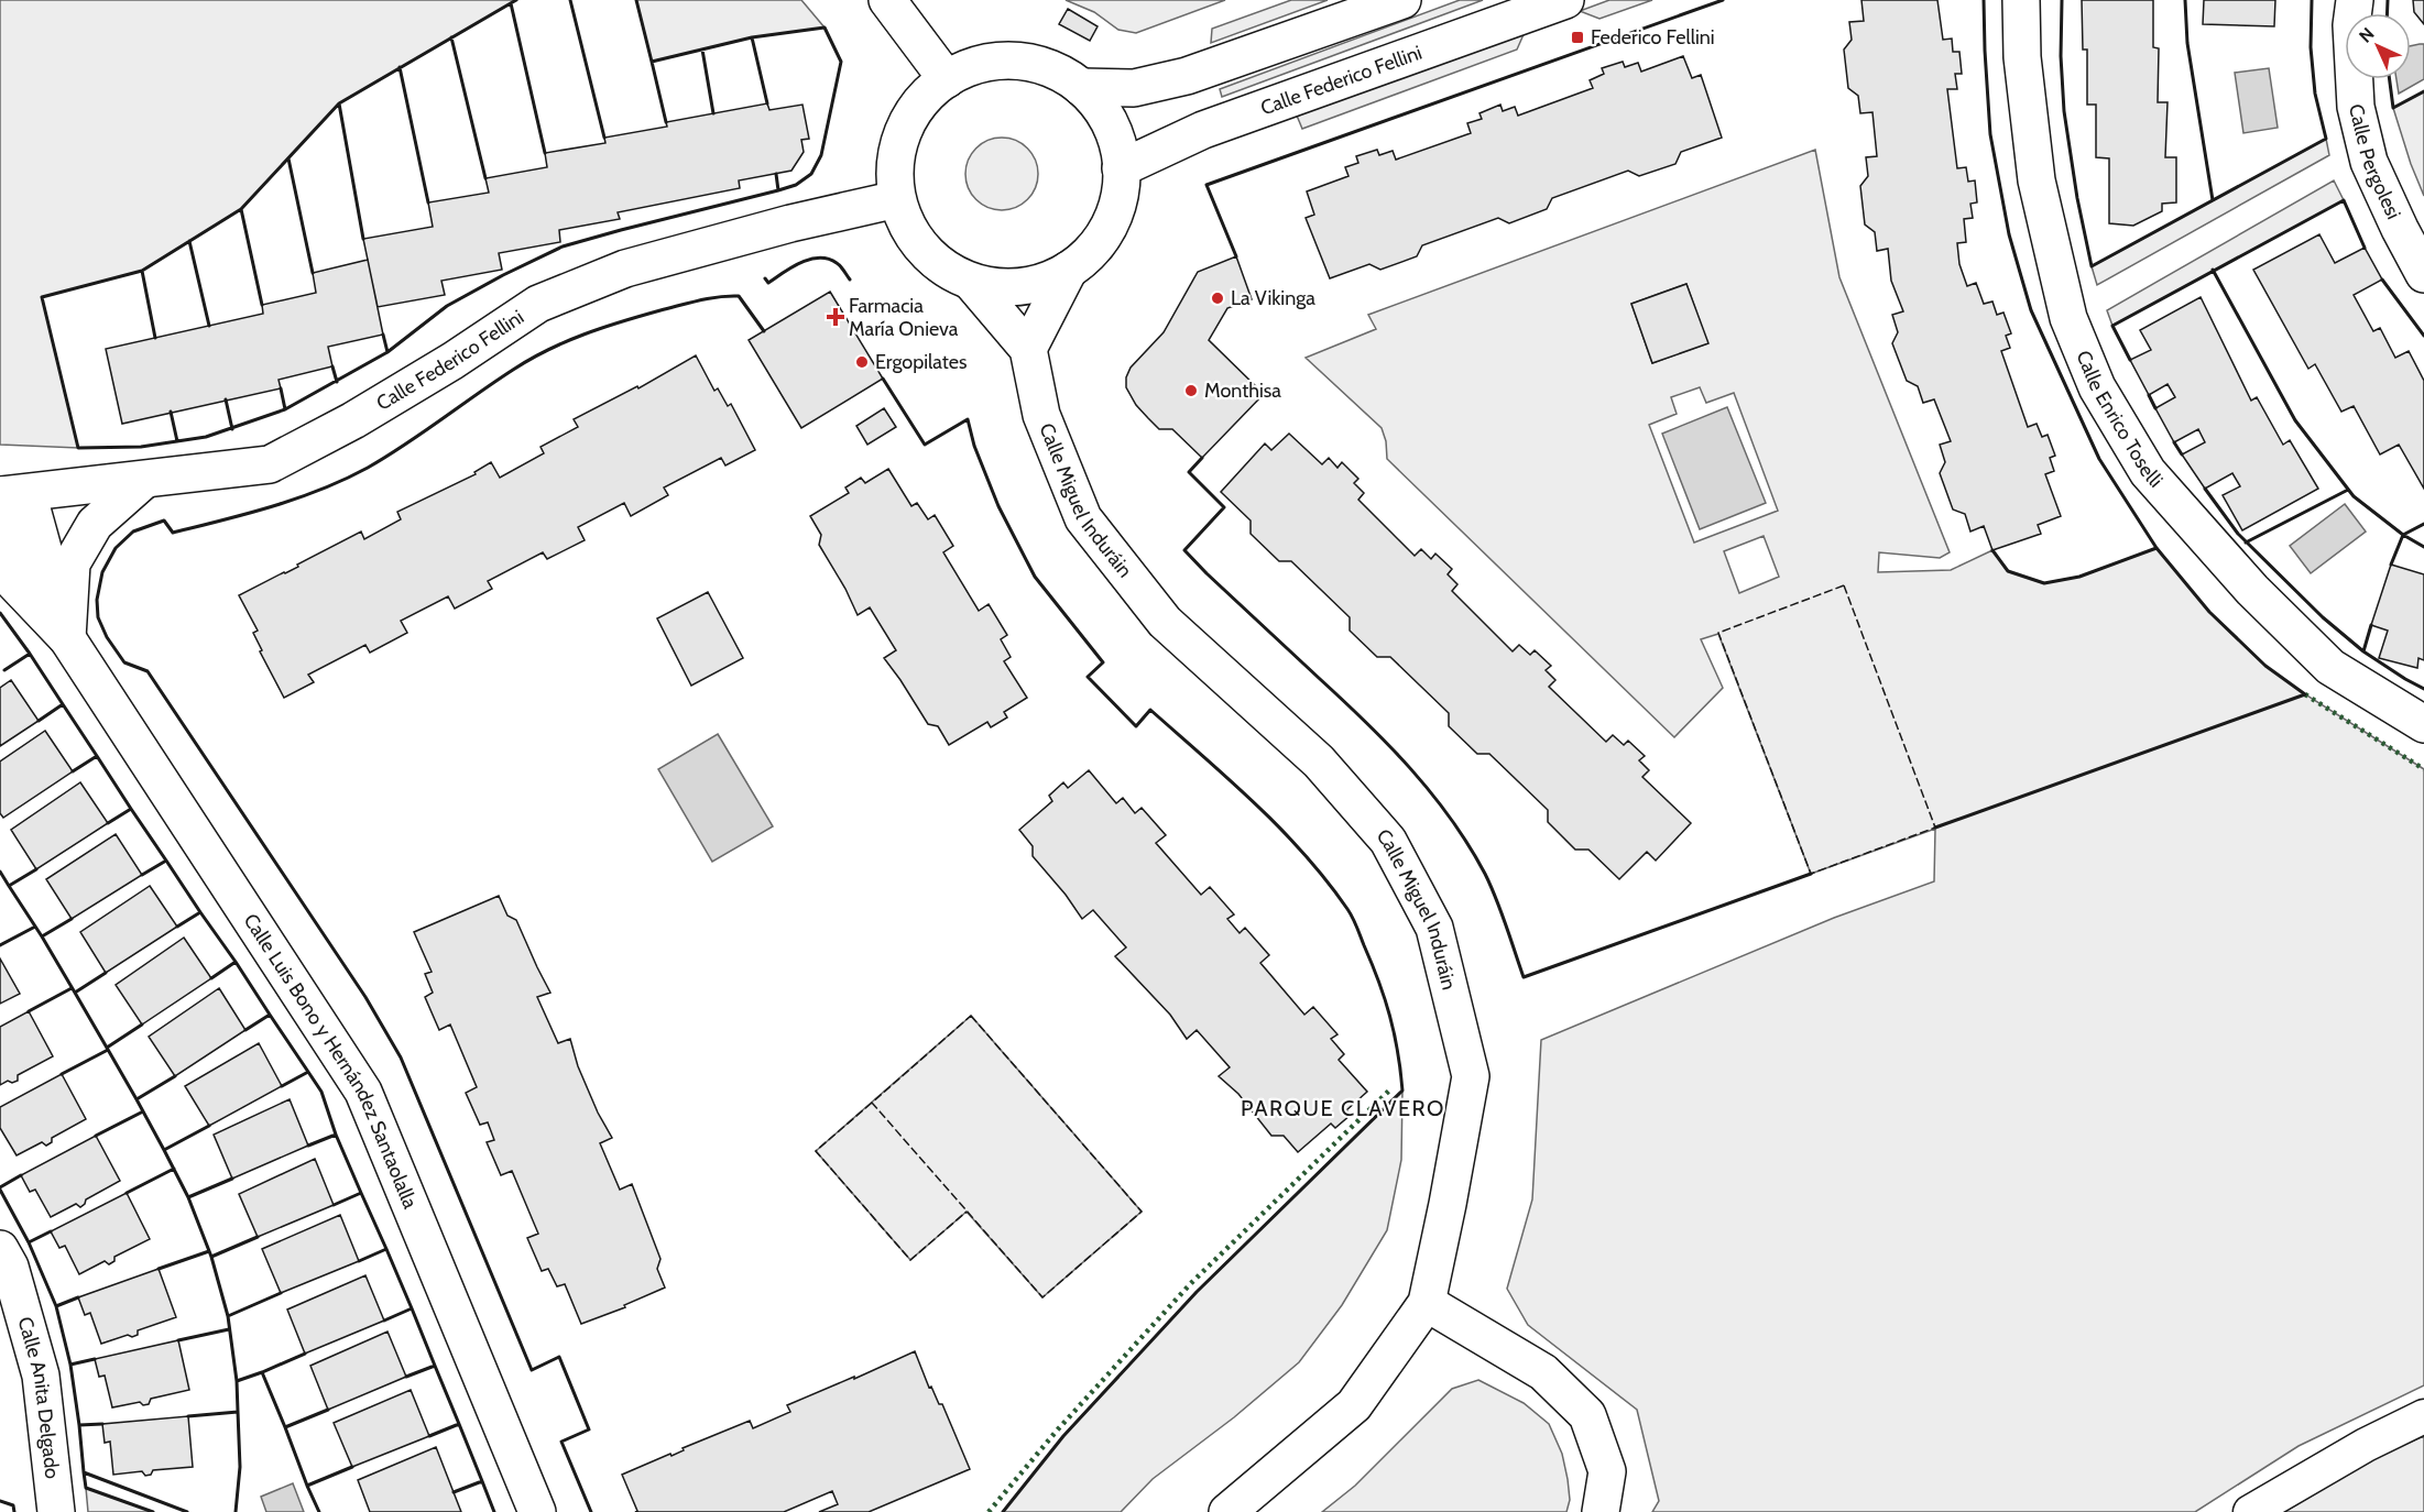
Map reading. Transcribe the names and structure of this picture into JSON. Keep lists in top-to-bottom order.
{
  "streets": {
    "street": [
      "Calle Federico Fellini",
      "Calle Pergolesi",
      "Calle Enrico Toselli",
      "Calle Miguel Induráin",
      "Calle Luis Bono y Hernández Santaolalla",
      "Calle Anita Delgado"
    ]
  },
  "crossings": [
    ["Calle Federico Fellini", "Calle Luis Bono y Hernández Santaolalla"]
  ],
  "districts": ["PARQUE CLAVERO"],
  "places": {
    "transit": ["Federico Fellini"],
    "other": ["La Vikinga", "Ergopilates", "Monthisa"],
    "health": ["Farmacia María Onieva"]
  },
  "north": "top left"
}
